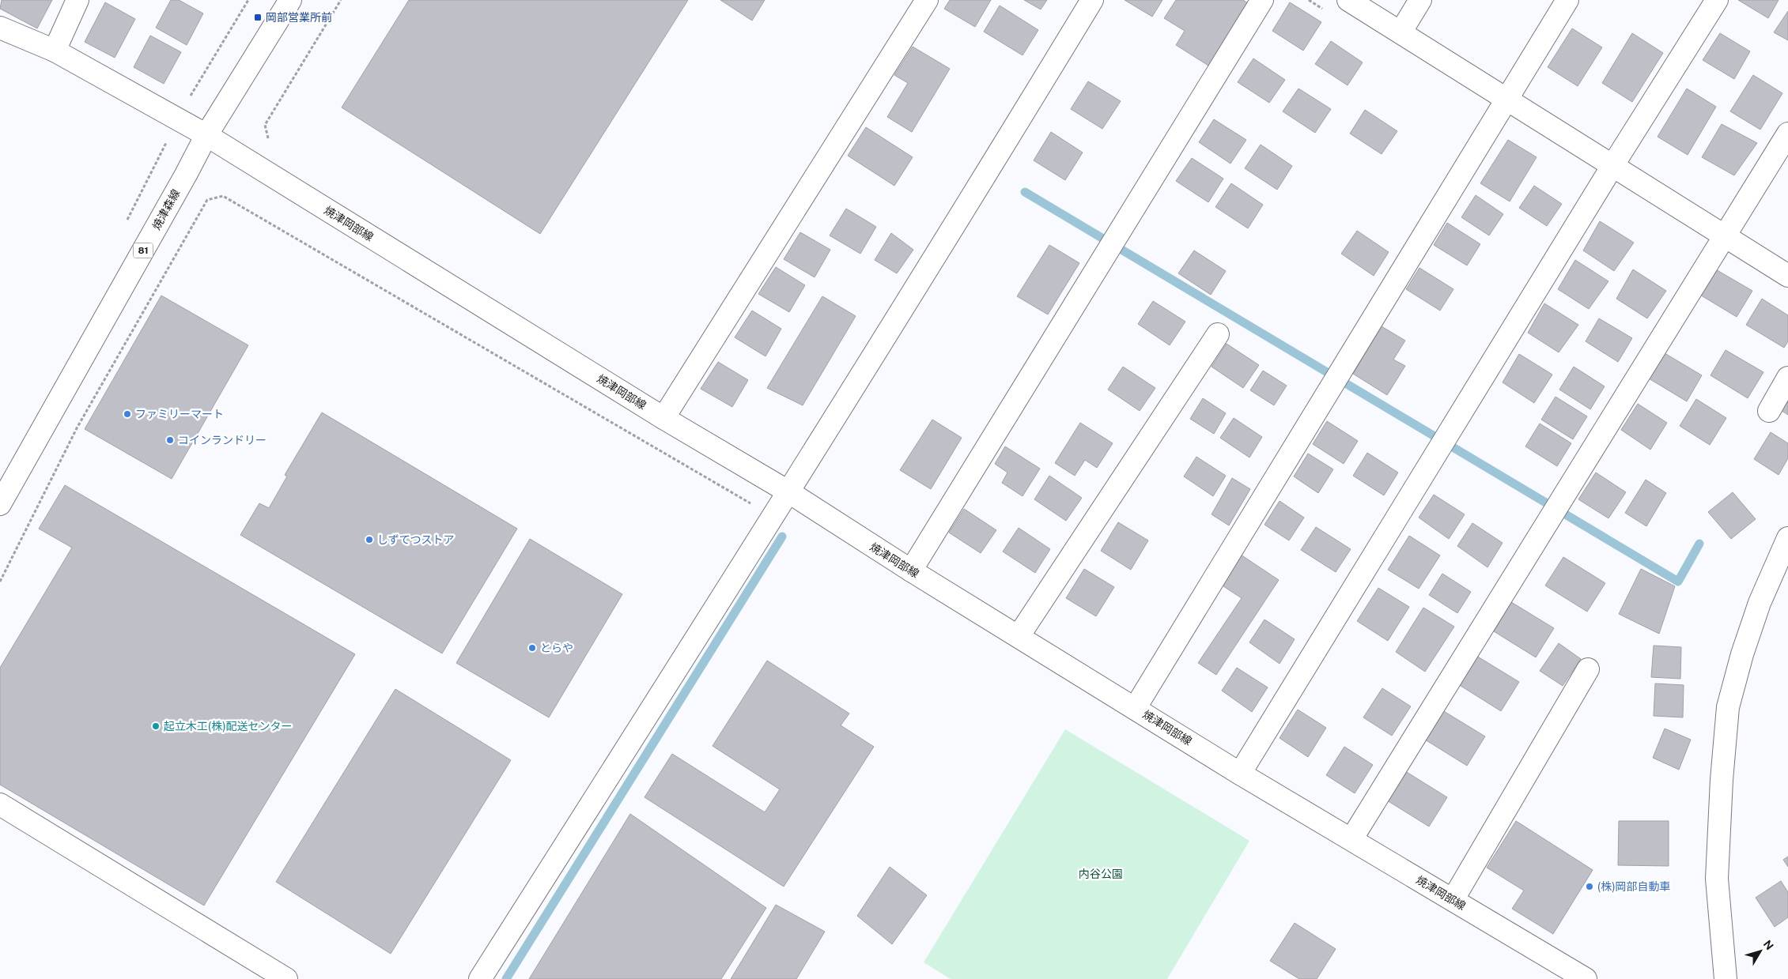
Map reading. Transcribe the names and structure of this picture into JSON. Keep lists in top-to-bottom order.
{
  "streets": {
    "street": ["焼津森線", "焼津岡部線", "81"]
  },
  "crossings": [
    ["焼津森線", "焼津岡部線"]
  ],
  "parks": ["内谷公園"],
  "places": {
    "transit": ["岡部営業所前"],
    "other": [
      "ファミリーマート",
      "コインランドリー",
      "しずてつストア",
      "とらや",
      "起立木工(株)配送センター",
      "(株)岡部自動車"
    ]
  },
  "north": "top right"
}
